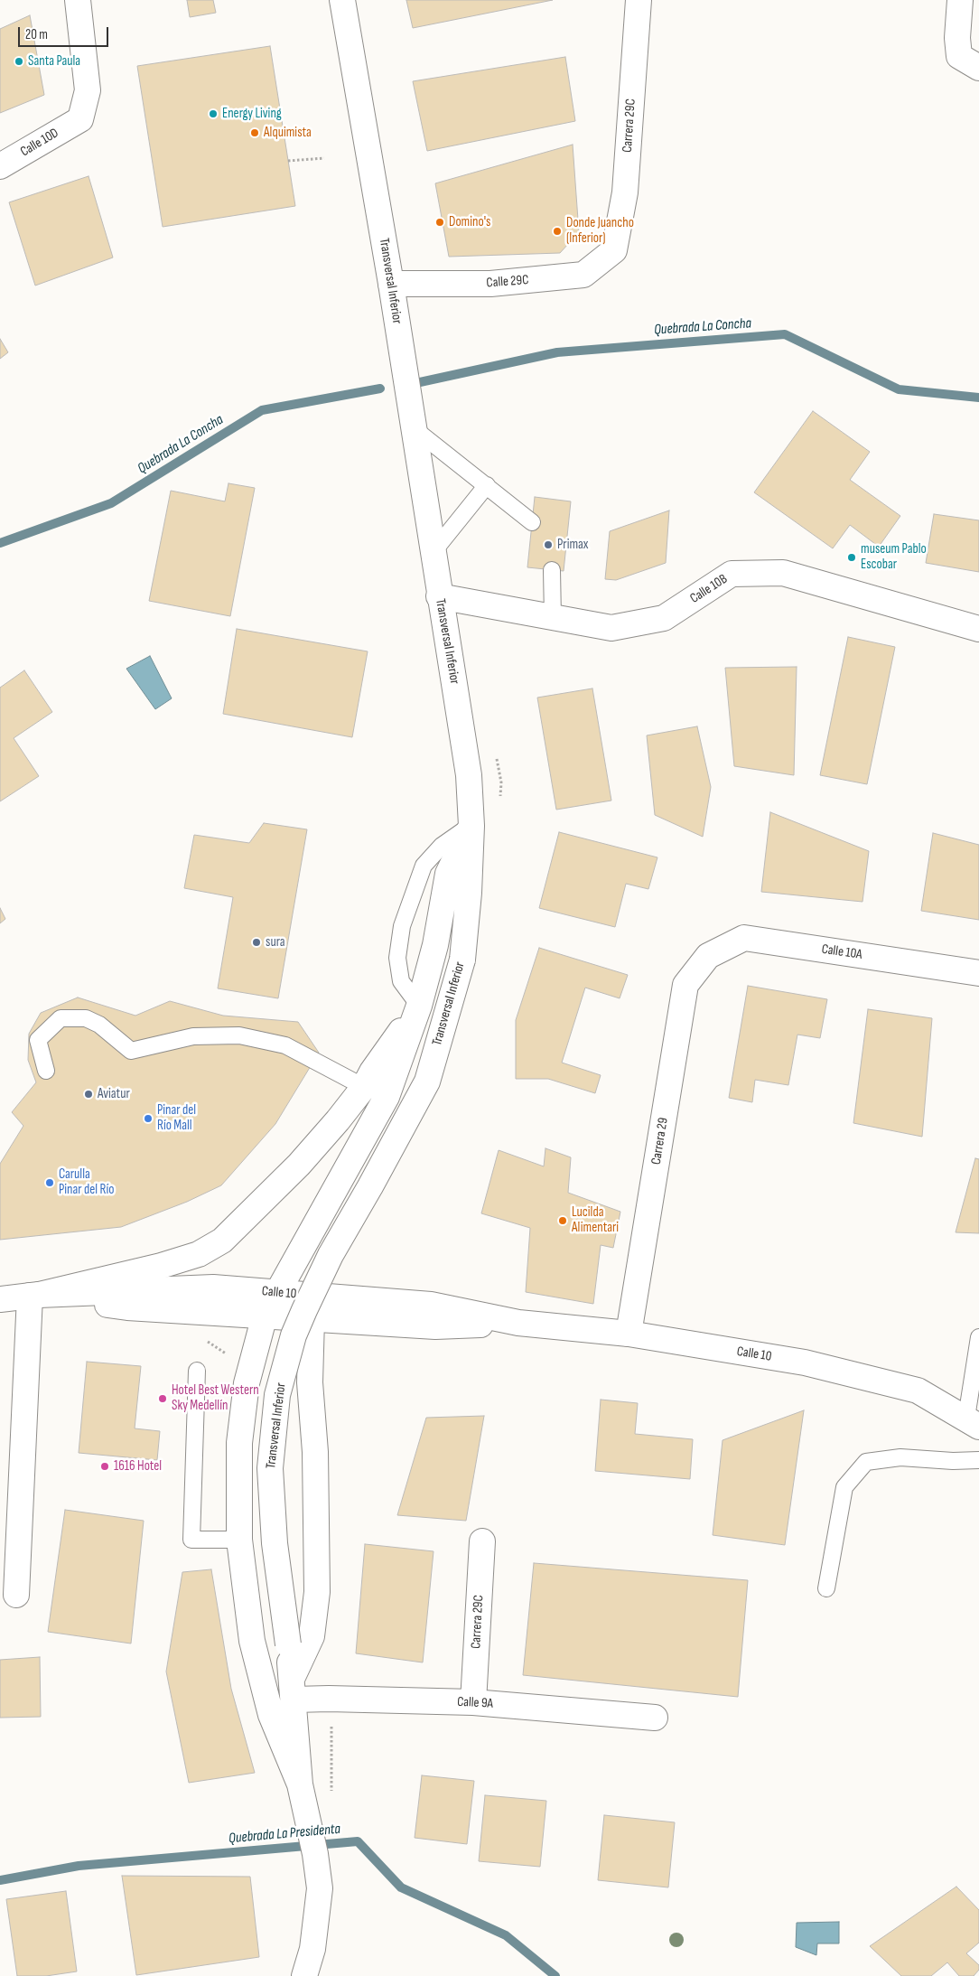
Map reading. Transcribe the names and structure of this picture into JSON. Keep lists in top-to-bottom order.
{
  "streets": {
    "street": [
      "Carrera 29C",
      "Calle 10D",
      "Transversal Inferior",
      "Calle 29C",
      "Calle 10B",
      "Calle 10A",
      "Carrera 29",
      "Calle 10",
      "Calle 9A"
    ]
  },
  "crossings": [
    ["Carrera 29C", "Calle 29C"],
    ["Carrera 29C", "Calle 9A"],
    ["Transversal Inferior", "Calle 29C"],
    ["Transversal Inferior", "Calle 10B"],
    ["Transversal Inferior", "Calle 9A"],
    ["Calle 10A", "Carrera 29"],
    ["Carrera 29", "Calle 10"]
  ],
  "water": ["Quebrada La Concha", "Quebrada La Presidenta"],
  "places": [
    "Santa Paula",
    "Energy Living",
    "Alquimista",
    "Domino's",
    "Donde Juancho (Inferior)",
    "Primax",
    "museum Pablo Escobar",
    "sura",
    "Aviatur",
    "Pinar del Río Mall",
    "Carulla Pinar del Río",
    "Lucilda Alimentari",
    "Hotel Best Western Sky Medellín",
    "1616 Hotel"
  ],
  "scale_bar": "20 m"
}
